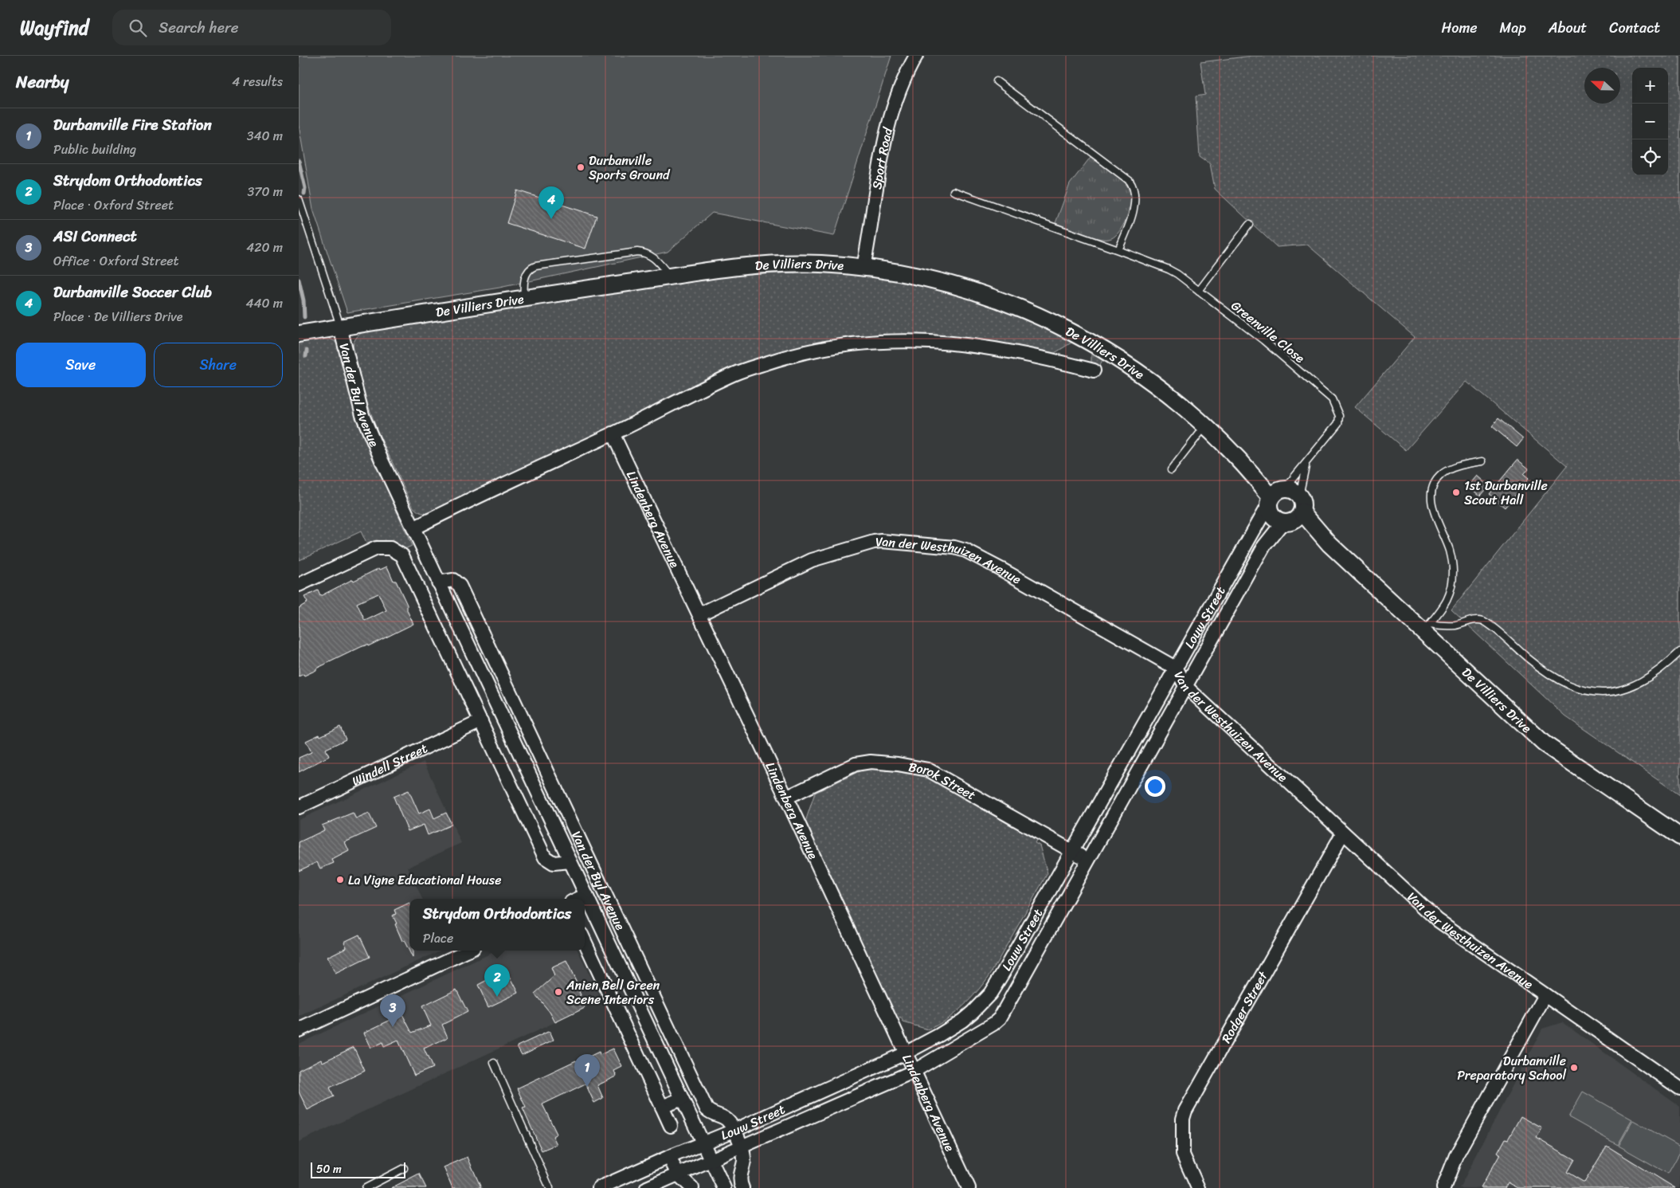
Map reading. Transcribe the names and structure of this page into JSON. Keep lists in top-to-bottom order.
{
  "streets": {
    "street": [
      "Sport Road",
      "De Villiers Drive",
      "Van der Byl Avenue",
      "Lindenberg Avenue",
      "Van der Westhuizen Avenue",
      "Louw Street",
      "Windell Street",
      "Borok Street",
      "Rodger Street"
    ],
    "lane": ["Greenville Close"]
  },
  "crossings": [
    ["Sport Road", "De Villiers Drive"],
    ["De Villiers Drive", "Greenville Close"],
    ["De Villiers Drive", "Van der Byl Avenue"],
    ["De Villiers Drive", "Lindenberg Avenue"],
    ["De Villiers Drive", "Louw Street"],
    ["Greenville Close", "Louw Street"],
    ["Van der Byl Avenue", "Louw Street"],
    ["Van der Byl Avenue", "Windell Street"],
    ["Lindenberg Avenue", "Van der Westhuizen Avenue"],
    ["Lindenberg Avenue", "Louw Street"],
    ["Lindenberg Avenue", "Borok Street"],
    ["Van der Westhuizen Avenue", "Louw Street"],
    ["Van der Westhuizen Avenue", "Rodger Street"],
    ["Louw Street", "Borok Street"]
  ],
  "places": [
    "Durbanville Sports Ground",
    "1st Durbanville Scout Hall",
    "La Vigne Educational House",
    "Anien Bell Green Scene Interiors",
    "Durbanville Preparatory School"
  ],
  "scale_bar": "50 m",
  "north": "left",
  "page": {
    "header": "Wayfind",
    "search": "Search here",
    "nav": [
      "Home",
      "Map",
      "About",
      "Contact"
    ],
    "heading": ["Nearby", "4 results"],
    "map_buttons": ["+", "−"],
    "list": [
      {
        "mark": "1",
        "name": "Durbanville Fire Station",
        "note": "Public building",
        "value": "340 m"
      },
      {
        "mark": "2",
        "name": "Strydom Orthodontics",
        "note": "Place · Oxford Street",
        "value": "370 m"
      },
      {
        "mark": "3",
        "name": "ASI Connect",
        "note": "Office · Oxford Street",
        "value": "420 m"
      },
      {
        "mark": "4",
        "name": "Durbanville Soccer Club",
        "note": "Place · De Villiers Drive",
        "value": "440 m"
      }
    ],
    "pins": [
      "4",
      "2",
      "3",
      "1"
    ],
    "buttons": ["Save", "Share"],
    "popup": ["Strydom Orthodontics", "Place"],
    "scale": "50 m"
  }
}
